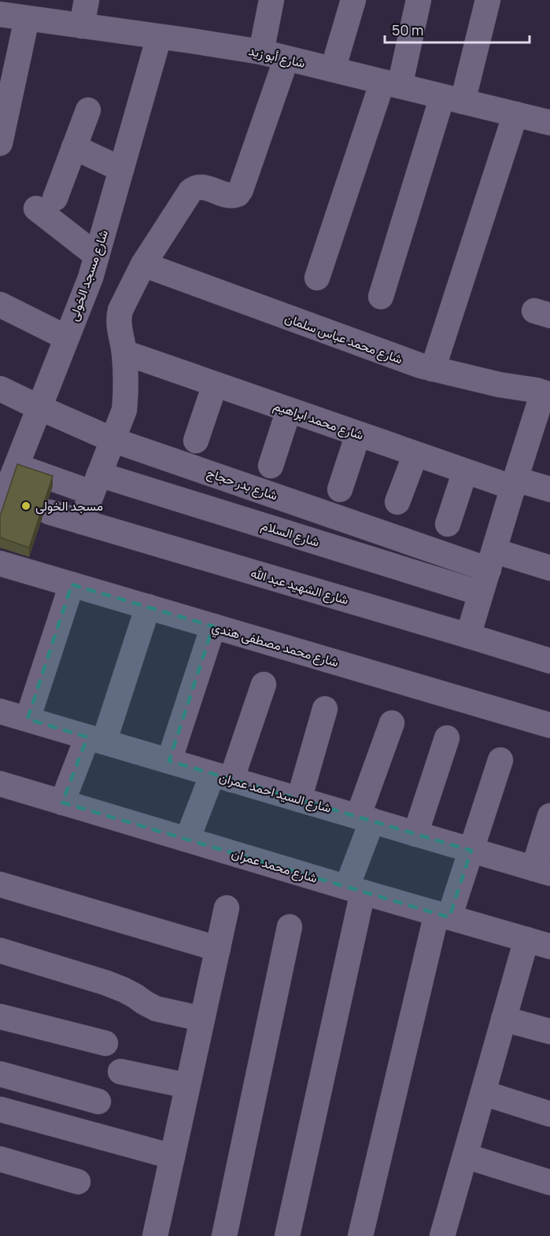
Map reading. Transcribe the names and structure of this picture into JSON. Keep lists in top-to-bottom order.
{
  "streets": {
    "street": [
      "شارع أبو زيد",
      "شارع مسجد الخولى",
      "شارع محمد عباس سلمان",
      "شارع محمد ابراهيم",
      "شارع بدر حجاج",
      "شارع السلام",
      "شارع الشهيد عبد الله",
      "شارع محمد مصطفى هندي",
      "شارع السيد احمد عمران",
      "شارع محمد عمران"
    ]
  },
  "crossings": [
    ["شارع أبو زيد", "شارع مسجد الخولى"],
    ["شارع مسجد الخولى", "شارع بدر حجاج"],
    ["شارع مسجد الخولى", "شارع السلام"]
  ],
  "places": ["مسجد الخولى"],
  "scale_bar": "50 m"
}
